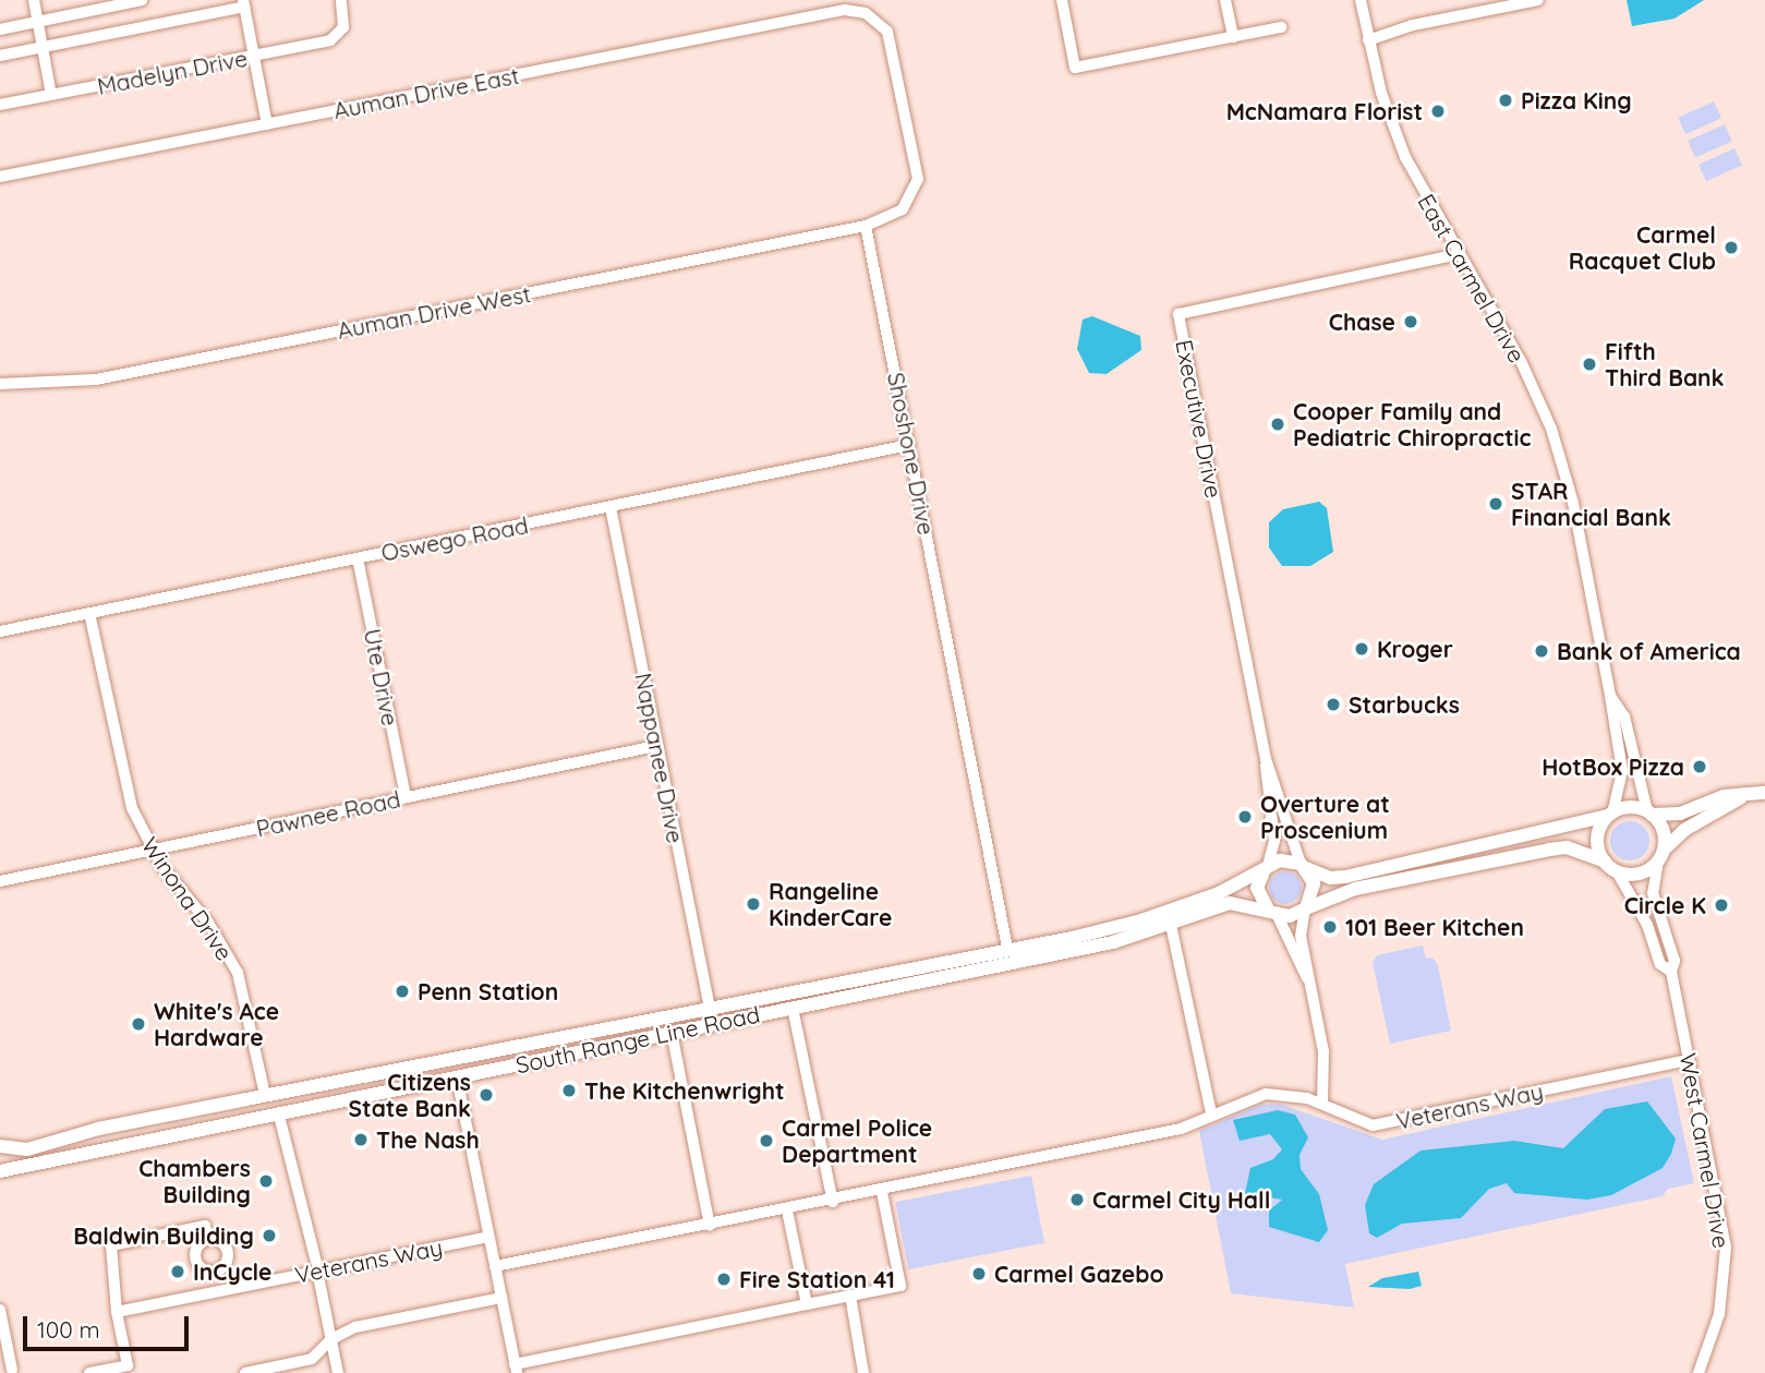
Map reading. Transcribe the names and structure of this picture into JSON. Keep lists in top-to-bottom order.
{
  "streets": {
    "main road": ["South Range Line Road"],
    "street": [
      "Madelyn Drive",
      "Auman Drive East",
      "East Carmel Drive",
      "Auman Drive West",
      "Executive Drive",
      "Shoshone Drive",
      "Oswego Road",
      "Ute Drive",
      "Nappanee Drive",
      "Pawnee Road",
      "Winona Drive",
      "Veterans Way",
      "West Carmel Drive"
    ]
  },
  "crossings": [
    ["Auman Drive East", "Auman Drive West"],
    ["Auman Drive East", "Shoshone Drive"],
    ["East Carmel Drive", "Executive Drive"],
    ["East Carmel Drive", "West Carmel Drive"],
    ["Auman Drive West", "Shoshone Drive"],
    ["Executive Drive", "South Range Line Road"],
    ["Shoshone Drive", "Oswego Road"],
    ["Shoshone Drive", "South Range Line Road"],
    ["Oswego Road", "Ute Drive"],
    ["Oswego Road", "Nappanee Drive"],
    ["Oswego Road", "Winona Drive"],
    ["Ute Drive", "Pawnee Road"],
    ["Nappanee Drive", "Pawnee Road"],
    ["Nappanee Drive", "South Range Line Road"],
    ["Pawnee Road", "Winona Drive"],
    ["Winona Drive", "South Range Line Road"],
    ["Veterans Way", "West Carmel Drive"]
  ],
  "places": [
    "Pizza King",
    "McNamara Florist",
    "Carmel Racquet Club",
    "Chase",
    "Fifth Third Bank",
    "Cooper Family and Pediatric Chiropractic",
    "STAR Financial Bank",
    "Kroger",
    "Bank of America",
    "Starbucks",
    "HotBox Pizza",
    "Overture at Proscenium",
    "Rangeline KinderCare",
    "Circle K",
    "101 Beer Kitchen",
    "Penn Station",
    "White's Ace Hardware",
    "The Kitchenwright",
    "Citizens State Bank",
    "The Nash",
    "Carmel Police Department",
    "Chambers Building",
    "Carmel City Hall",
    "Baldwin Building",
    "InCycle",
    "Carmel Gazebo",
    "Fire Station 41"
  ],
  "scale_bar": "100 m"
}
